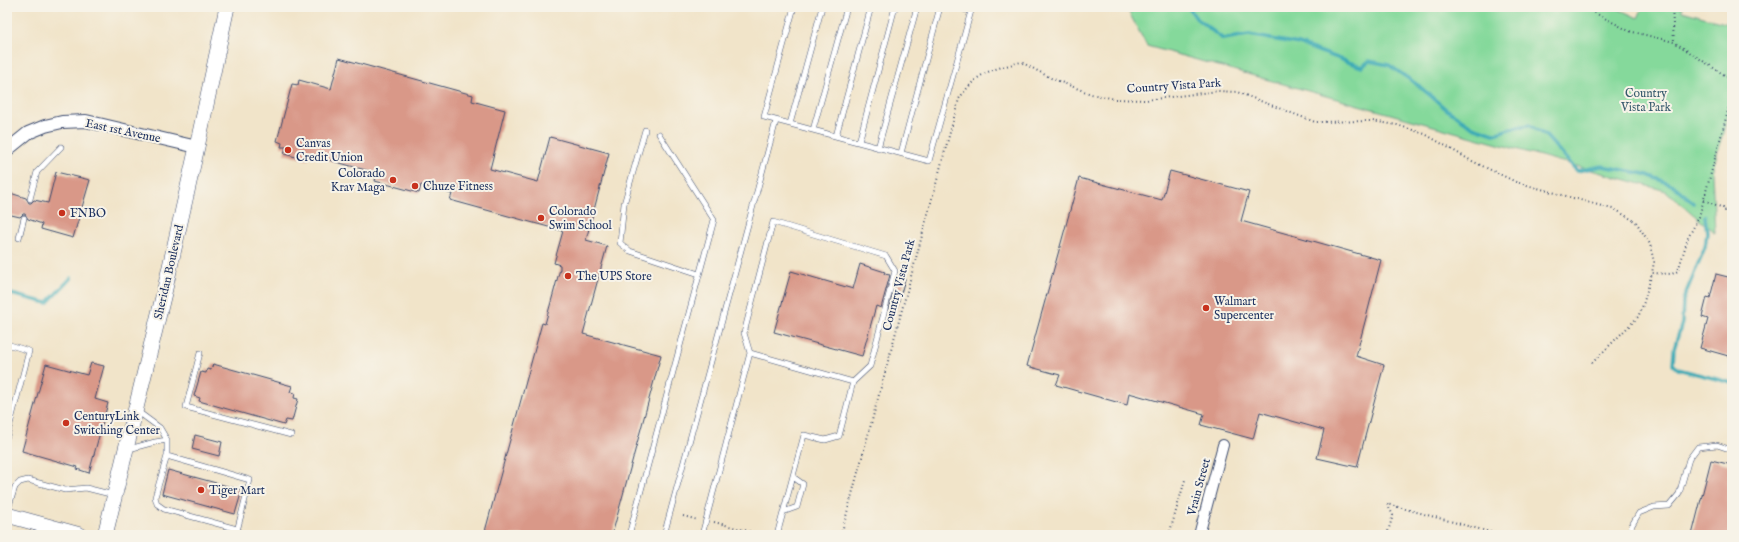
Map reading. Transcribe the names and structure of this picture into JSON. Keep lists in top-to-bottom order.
{
  "streets": {
    "main road": ["Sheridan Boulevard"],
    "street": ["East 1st Avenue", "Vrain Street"],
    "path": ["Country Vista Park"]
  },
  "crossings": [
    ["East 1st Avenue", "Sheridan Boulevard"]
  ],
  "parks": ["Country Vista Park"],
  "places": [
    "Canvas Credit Union",
    "Colorado Krav Maga",
    "Chuze Fitness",
    "FNBO",
    "Colorado Swim School",
    "The UPS Store",
    "Walmart Supercenter",
    "CenturyLink Switching Center",
    "Tiger Mart"
  ]
}
